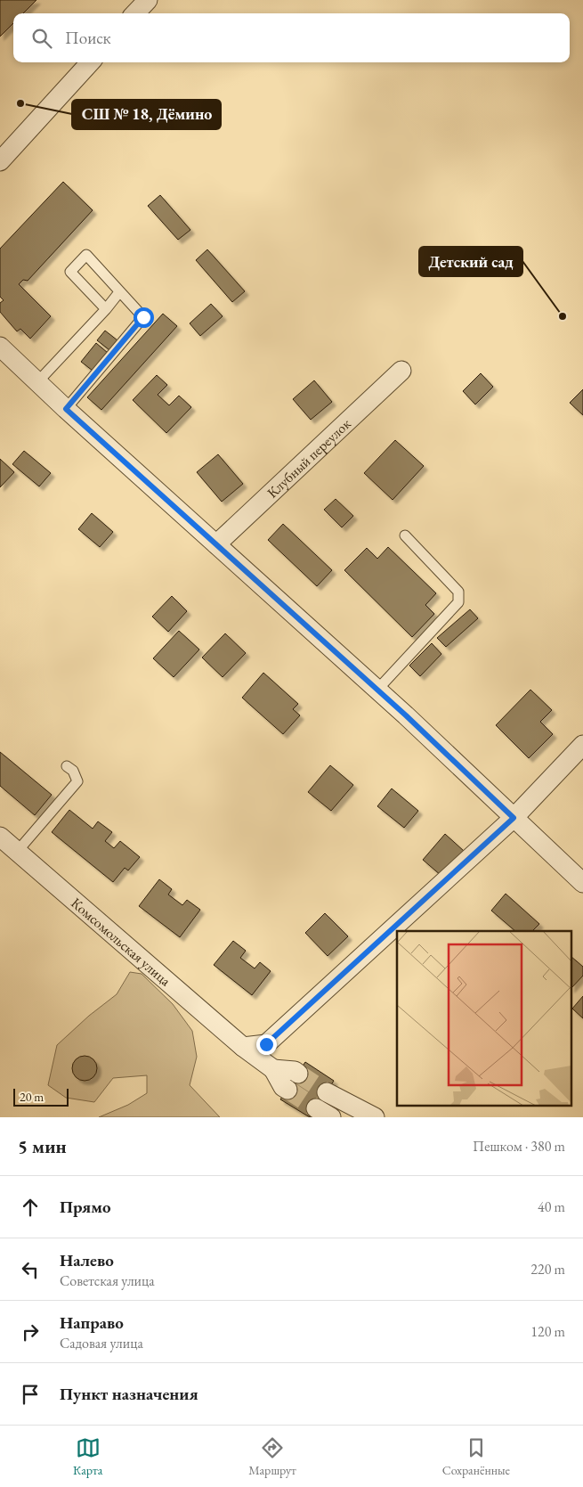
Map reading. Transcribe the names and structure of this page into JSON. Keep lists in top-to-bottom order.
{
  "streets": {
    "street": ["Клубный переулок", "Комсомольская улица"]
  },
  "places": ["СШ № 18, Дёмино", "Детский сад"],
  "scale_bar": "20 m",
  "page": {
    "search": "Поиск",
    "scale": "20 m",
    "heading": ["5 мин", "Пешком · 380 m"],
    "list": [
      ["Прямо", "40 m"],
      ["Налево", "Советская улица", "220 m"],
      ["Направо", "Садовая улица", "120 m"],
      "Пункт назначения"
    ],
    "nav": ["Карта", "Маршрут", "Сохранённые"]
  }
}
